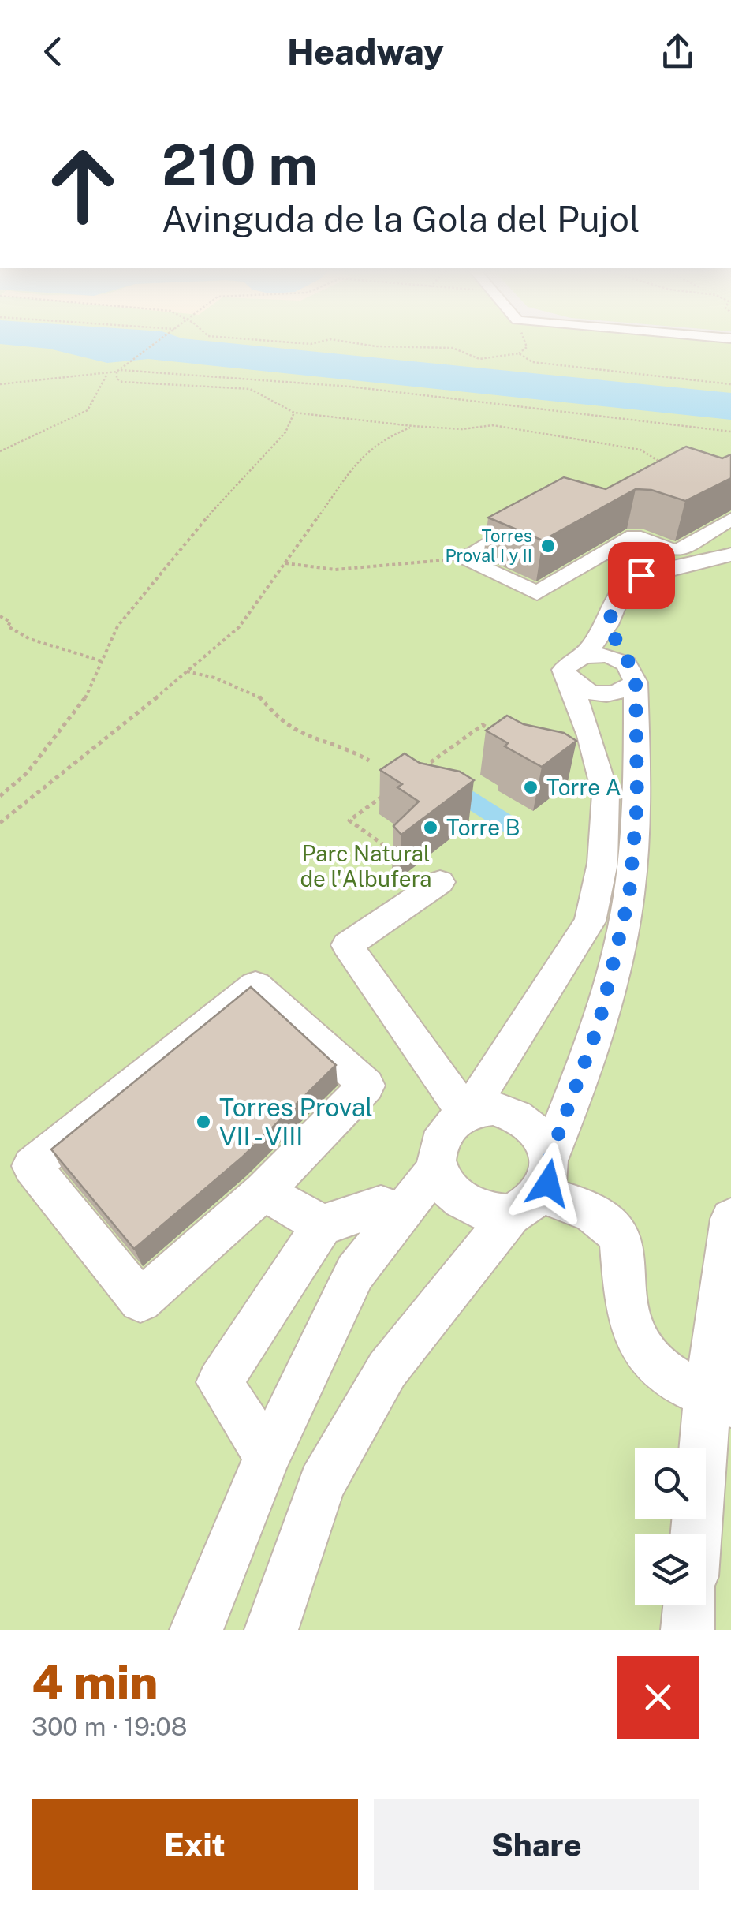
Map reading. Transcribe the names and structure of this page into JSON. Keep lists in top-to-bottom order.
{
  "parks": ["Parc Natural de l'Albufera"],
  "places": [
    "Torres Proval I y II",
    "Torre A",
    "Torre B",
    "Torres Proval VII - VIII"
  ],
  "page": {
    "header": "Headway",
    "turn": ["210 m", "Avinguda de la Gola del Pujol"],
    "heading": ["4 min", "300 m · 19:08"],
    "buttons": ["Exit", "Share"]
  }
}
